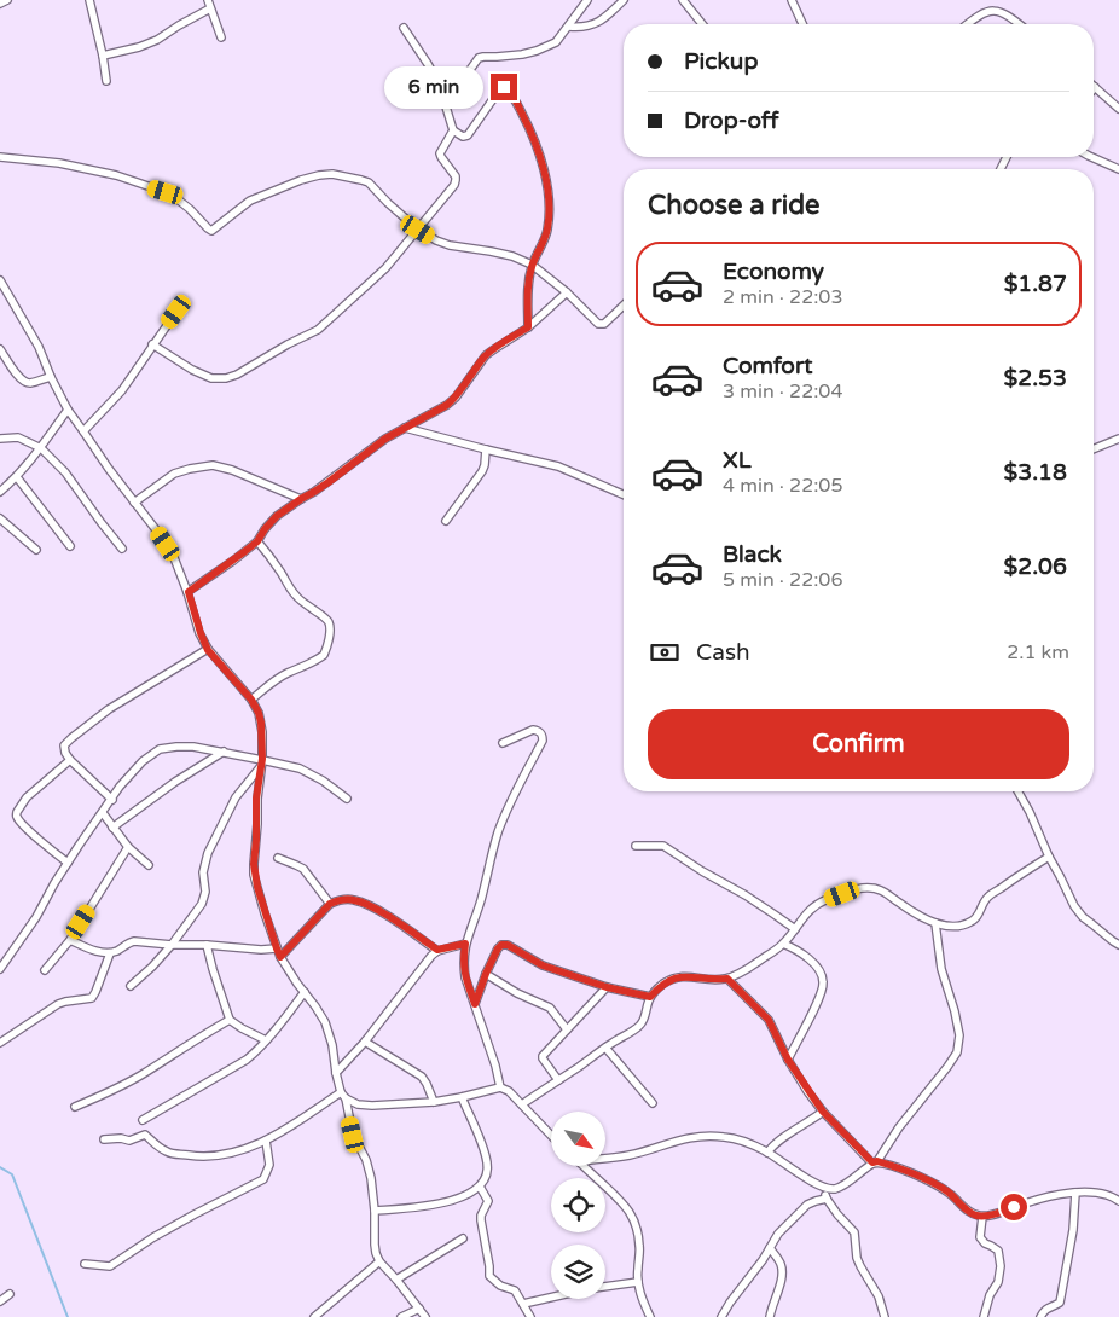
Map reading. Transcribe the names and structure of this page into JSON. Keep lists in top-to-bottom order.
{
  "north": "bottom right",
  "page": {
    "banner": ["Pickup", "Drop-off"],
    "bubble": "6 min",
    "heading": "Choose a ride",
    "list": [
      {
        "name": "Economy",
        "note": "2 min · 22:03",
        "value": "$1.87"
      },
      {
        "name": "Comfort",
        "note": "3 min · 22:04",
        "value": "$2.53"
      },
      {
        "name": "XL",
        "note": "4 min · 22:05",
        "value": "$3.18"
      },
      {
        "name": "Black",
        "note": "5 min · 22:06",
        "value": "$2.06"
      }
    ],
    "pay": ["Cash", "2.1 km"],
    "buttons": "Confirm"
  }
}
